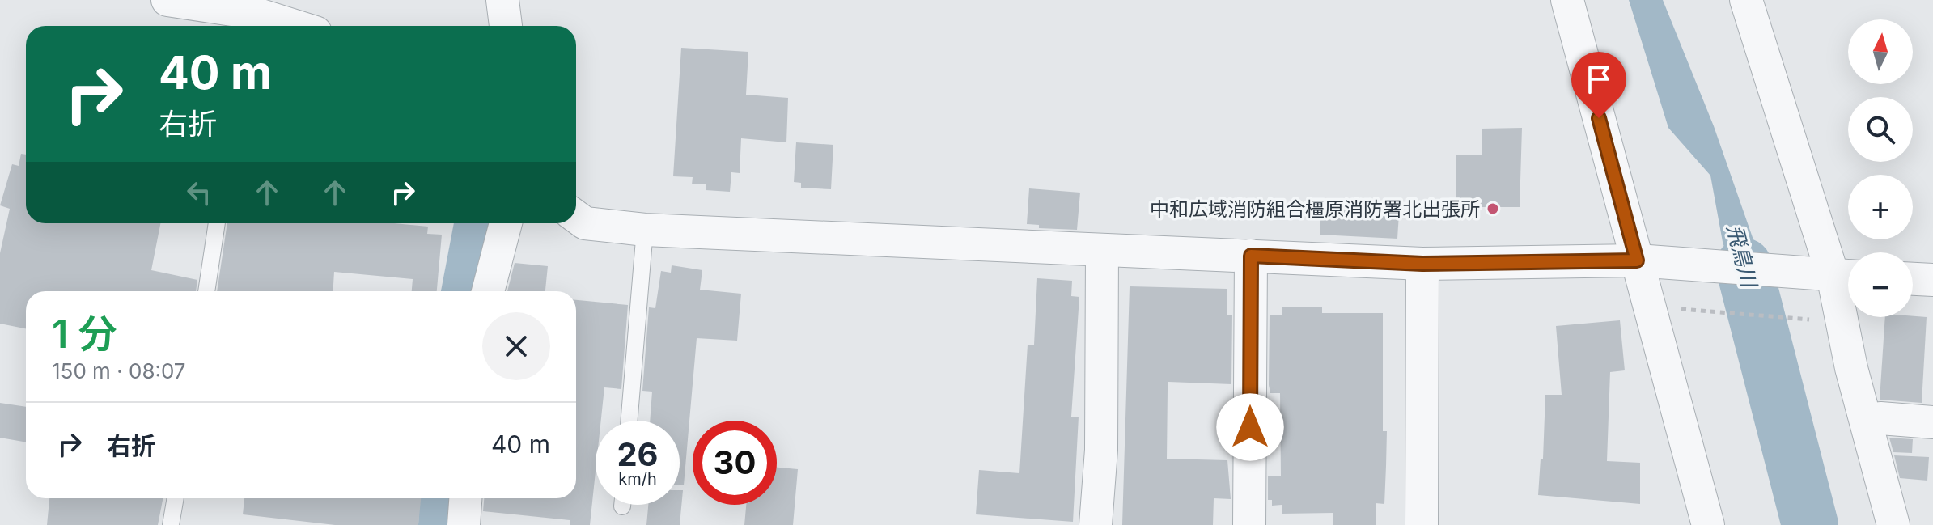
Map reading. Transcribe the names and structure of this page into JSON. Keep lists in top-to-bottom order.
{
  "water": ["飛鳥川"],
  "places": ["中和広域消防組合橿原消防署北出張所"],
  "north": "top",
  "page": {
    "map_buttons": ["+", "−"],
    "turn": ["40 m", "右折"],
    "heading": ["1 分", "150 m · 08:07"],
    "list": [
      {
        "name": "右折",
        "value": "40 m"
      }
    ],
    "speed": "26 km/h",
    "limit": "30"
  }
}
